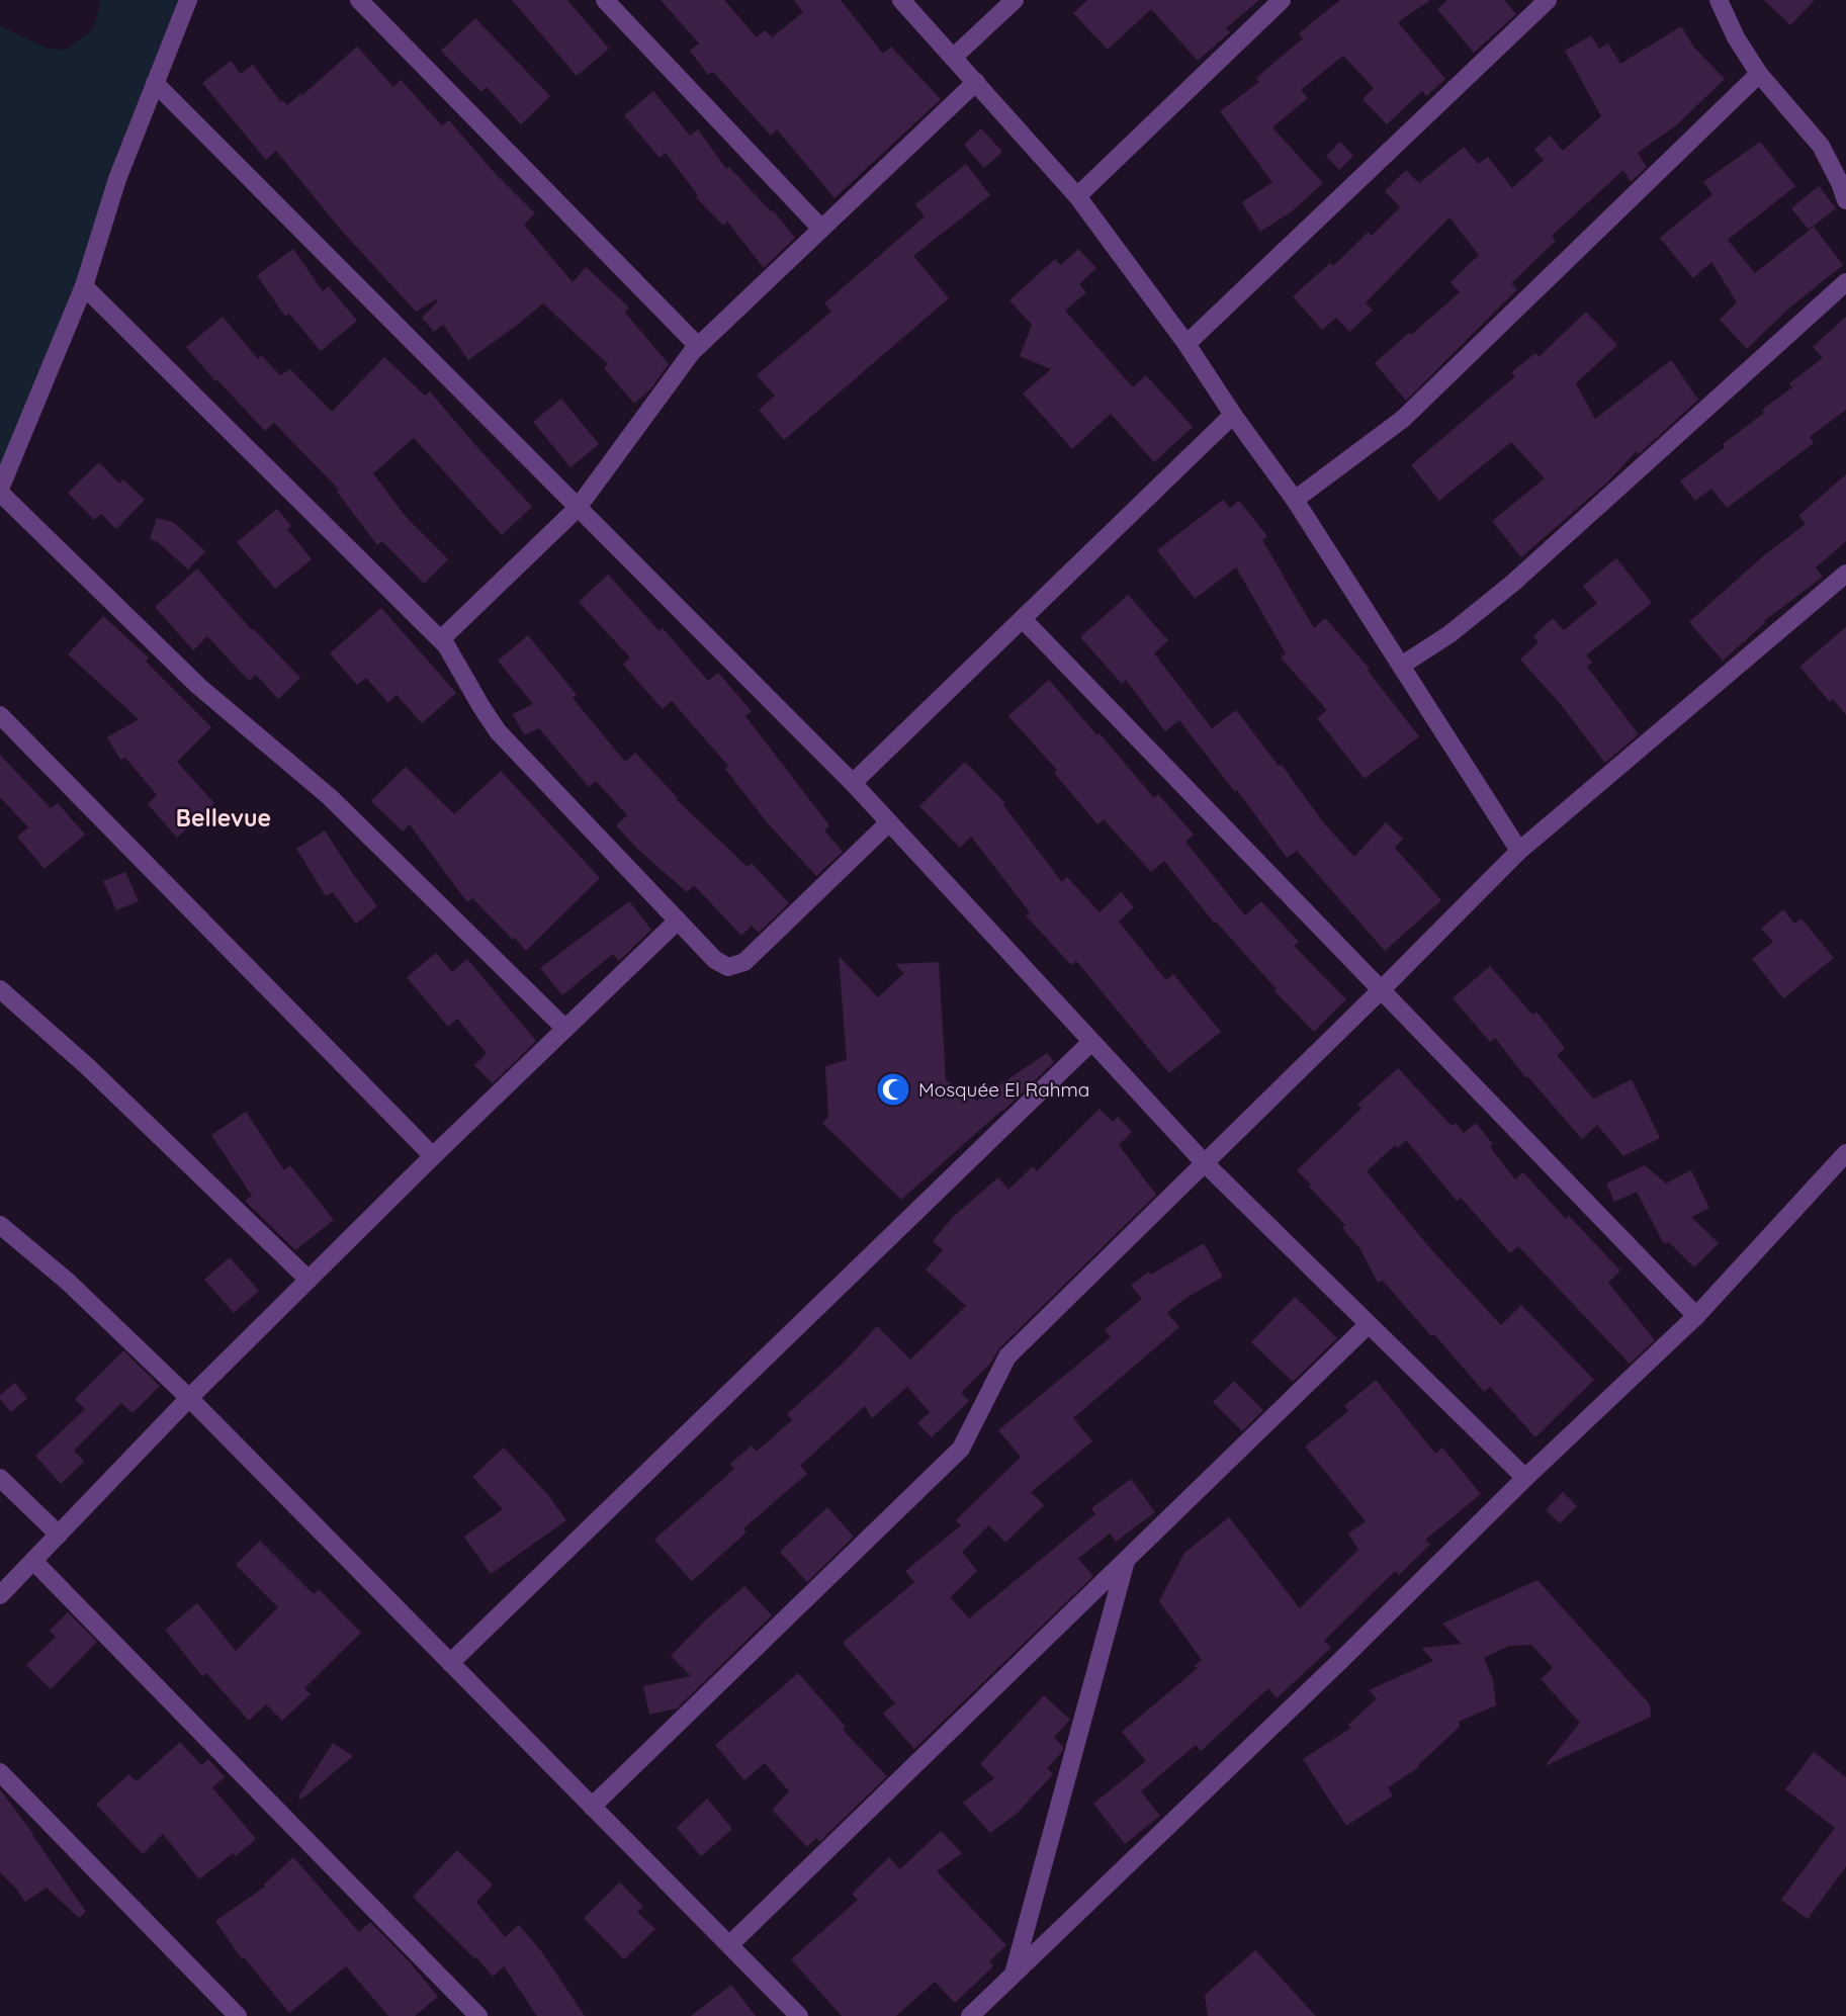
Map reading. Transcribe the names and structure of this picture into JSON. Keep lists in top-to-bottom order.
{
  "districts": ["Bellevue"],
  "places": {
    "mosque": ["Mosquée El Rahma"]
  }
}
